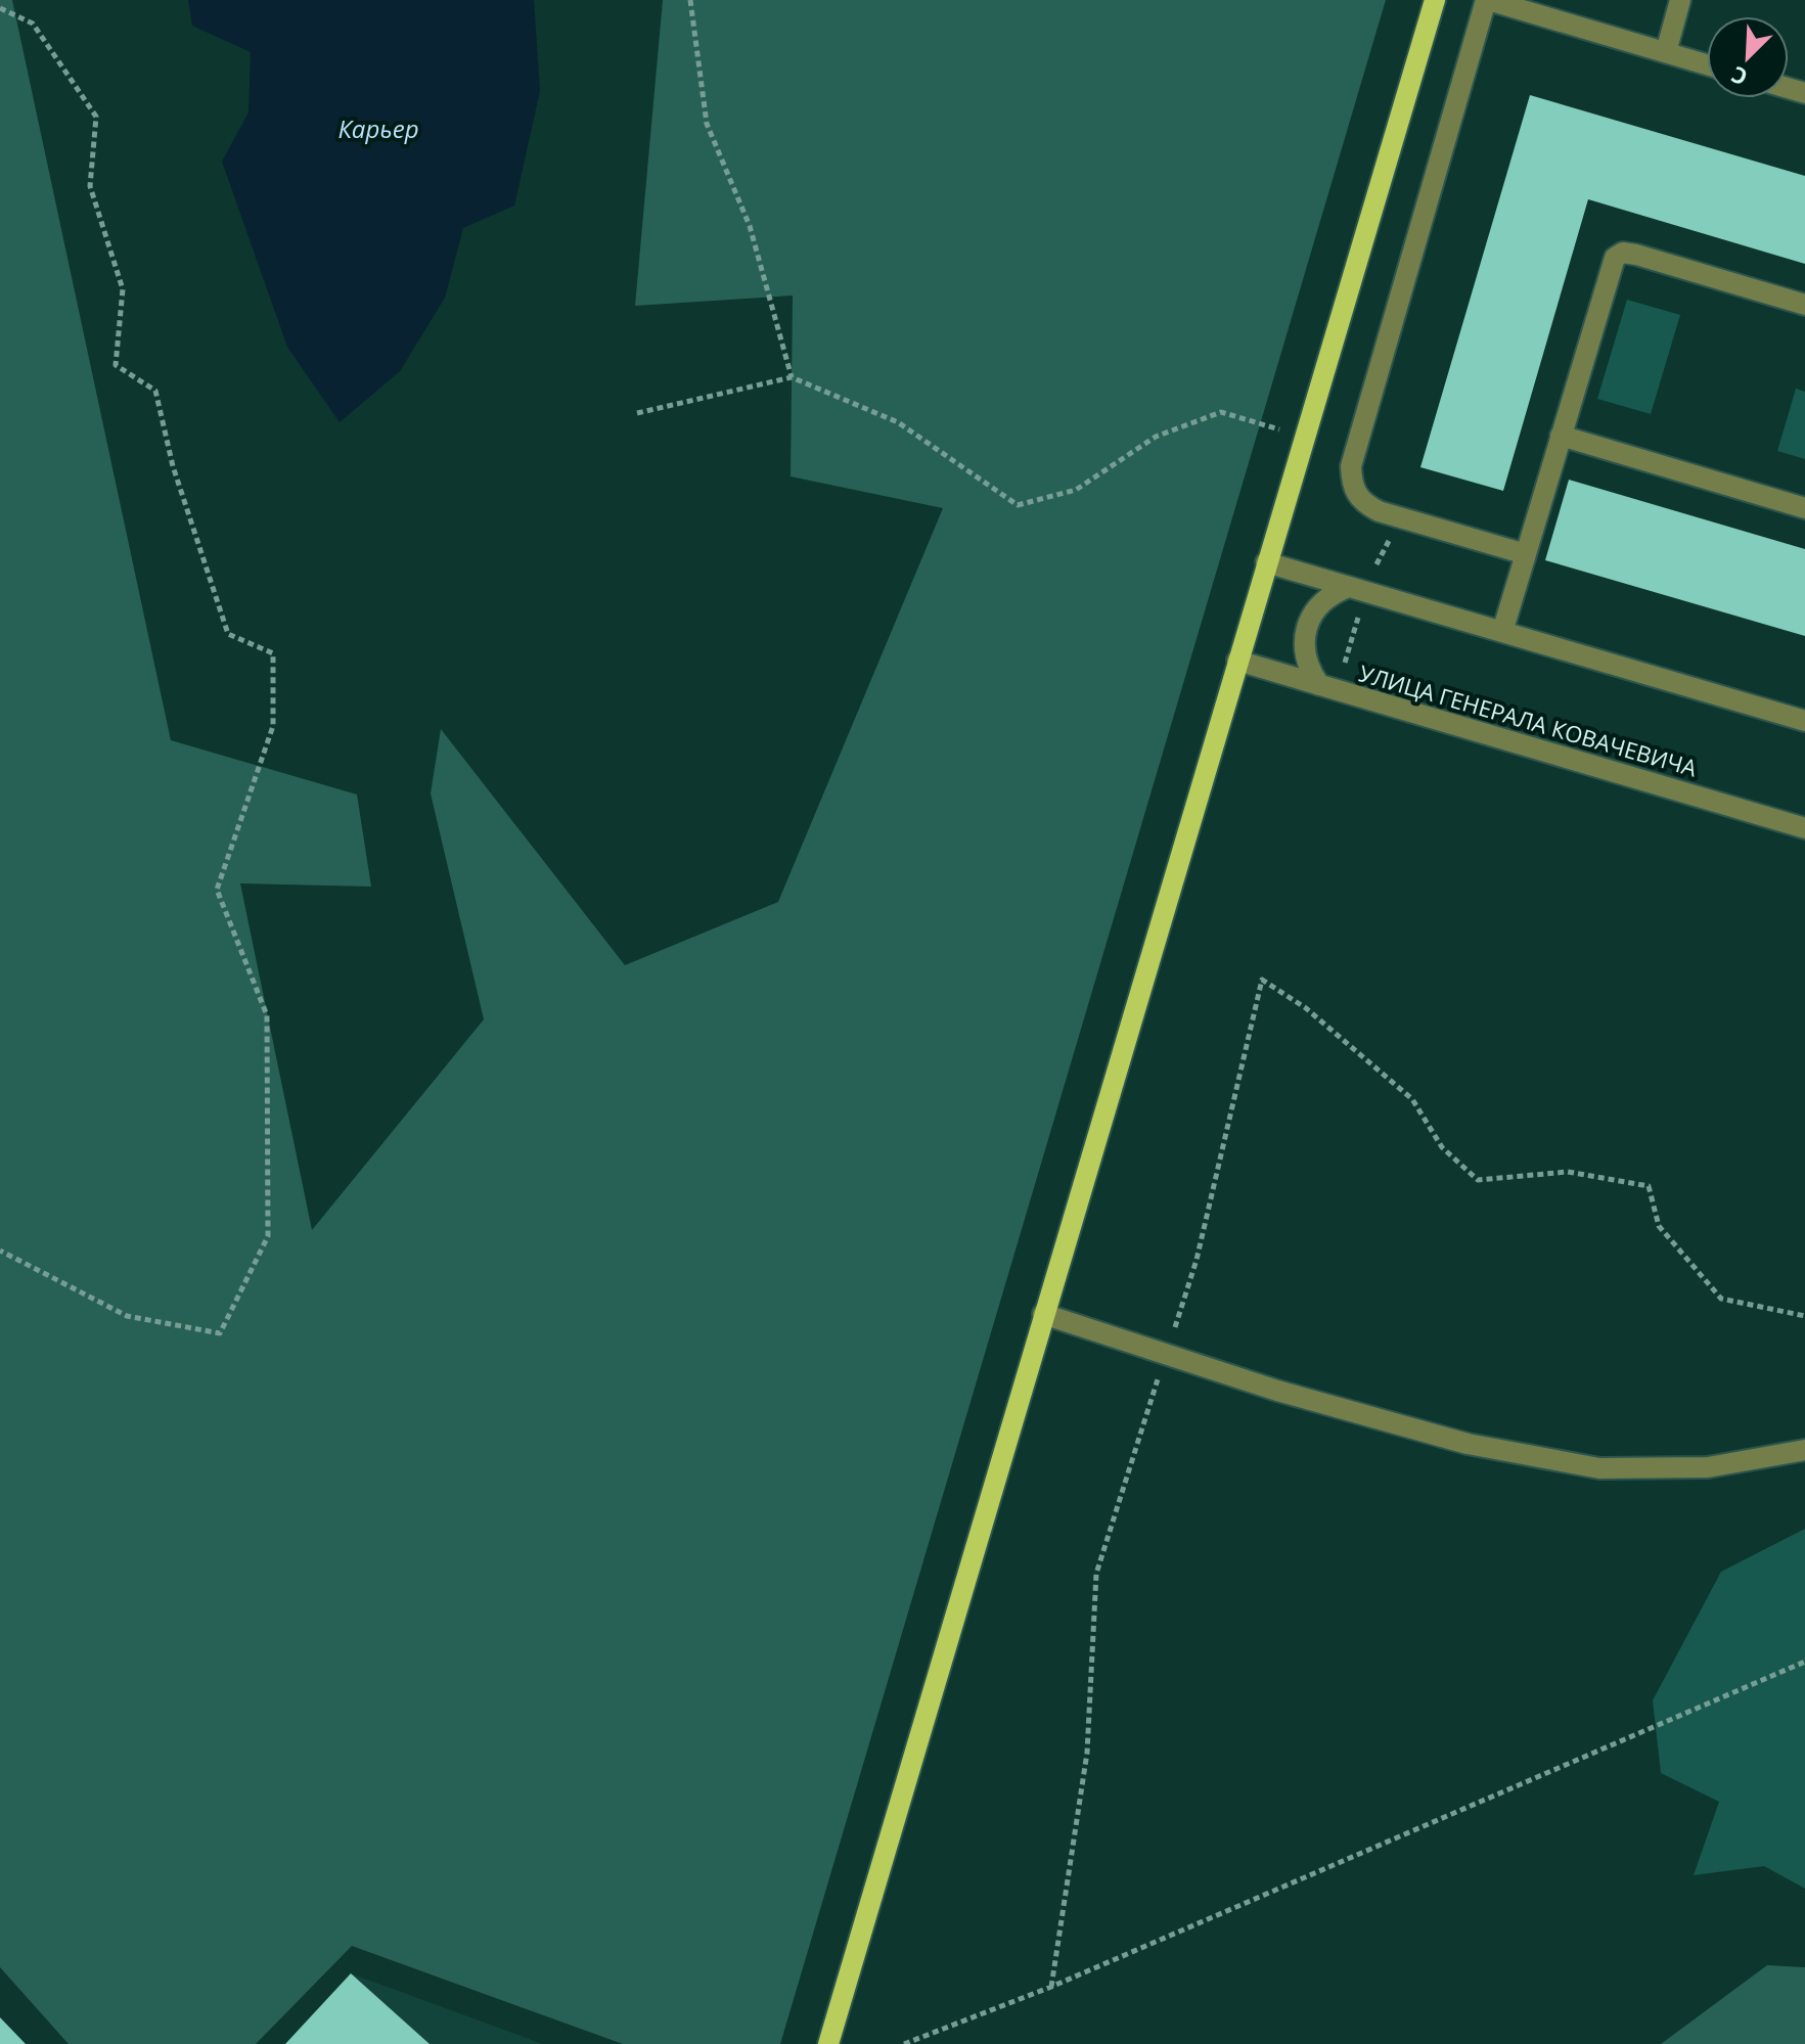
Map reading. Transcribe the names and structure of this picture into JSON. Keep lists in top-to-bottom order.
{
  "streets": {
    "street": ["УЛИЦА ГЕНЕРАЛА КОВАЧЕВИЧА"]
  },
  "water": ["Карьер"],
  "north": "bottom left"
}
